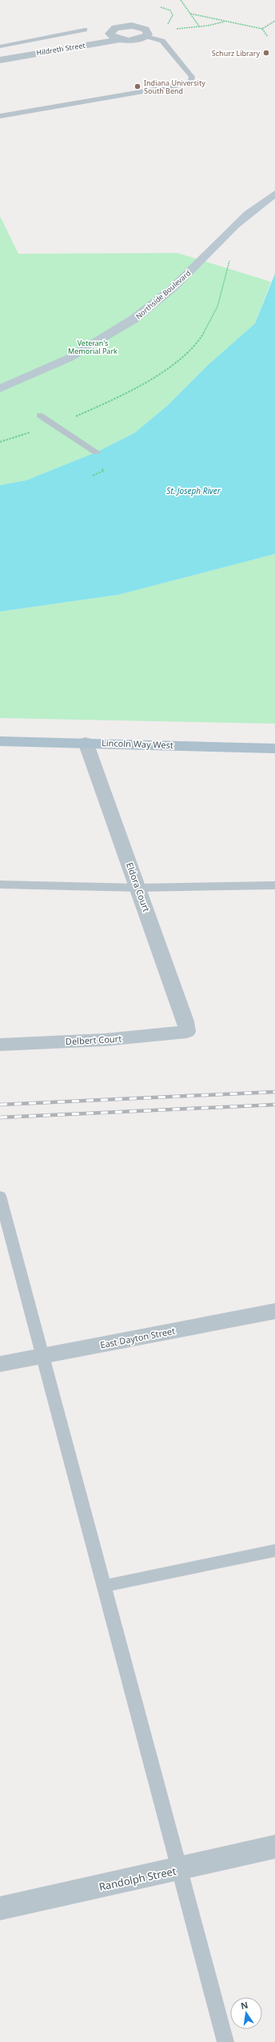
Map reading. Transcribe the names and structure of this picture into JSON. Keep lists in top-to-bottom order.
{
  "streets": {
    "main road": ["Lincoln Way West"],
    "street": [
      "Hildreth Street",
      "Northside Boulevard",
      "Eldora Court",
      "Delbert Court",
      "East Dayton Street",
      "Randolph Street"
    ]
  },
  "crossings": [
    ["Lincoln Way West", "Eldora Court"],
    ["Eldora Court", "Delbert Court"]
  ],
  "water": ["St. Joseph River"],
  "parks": ["Veteran's Memorial Park"],
  "places": ["Schurz Library", "Indiana University South Bend"],
  "north": "top"
}
